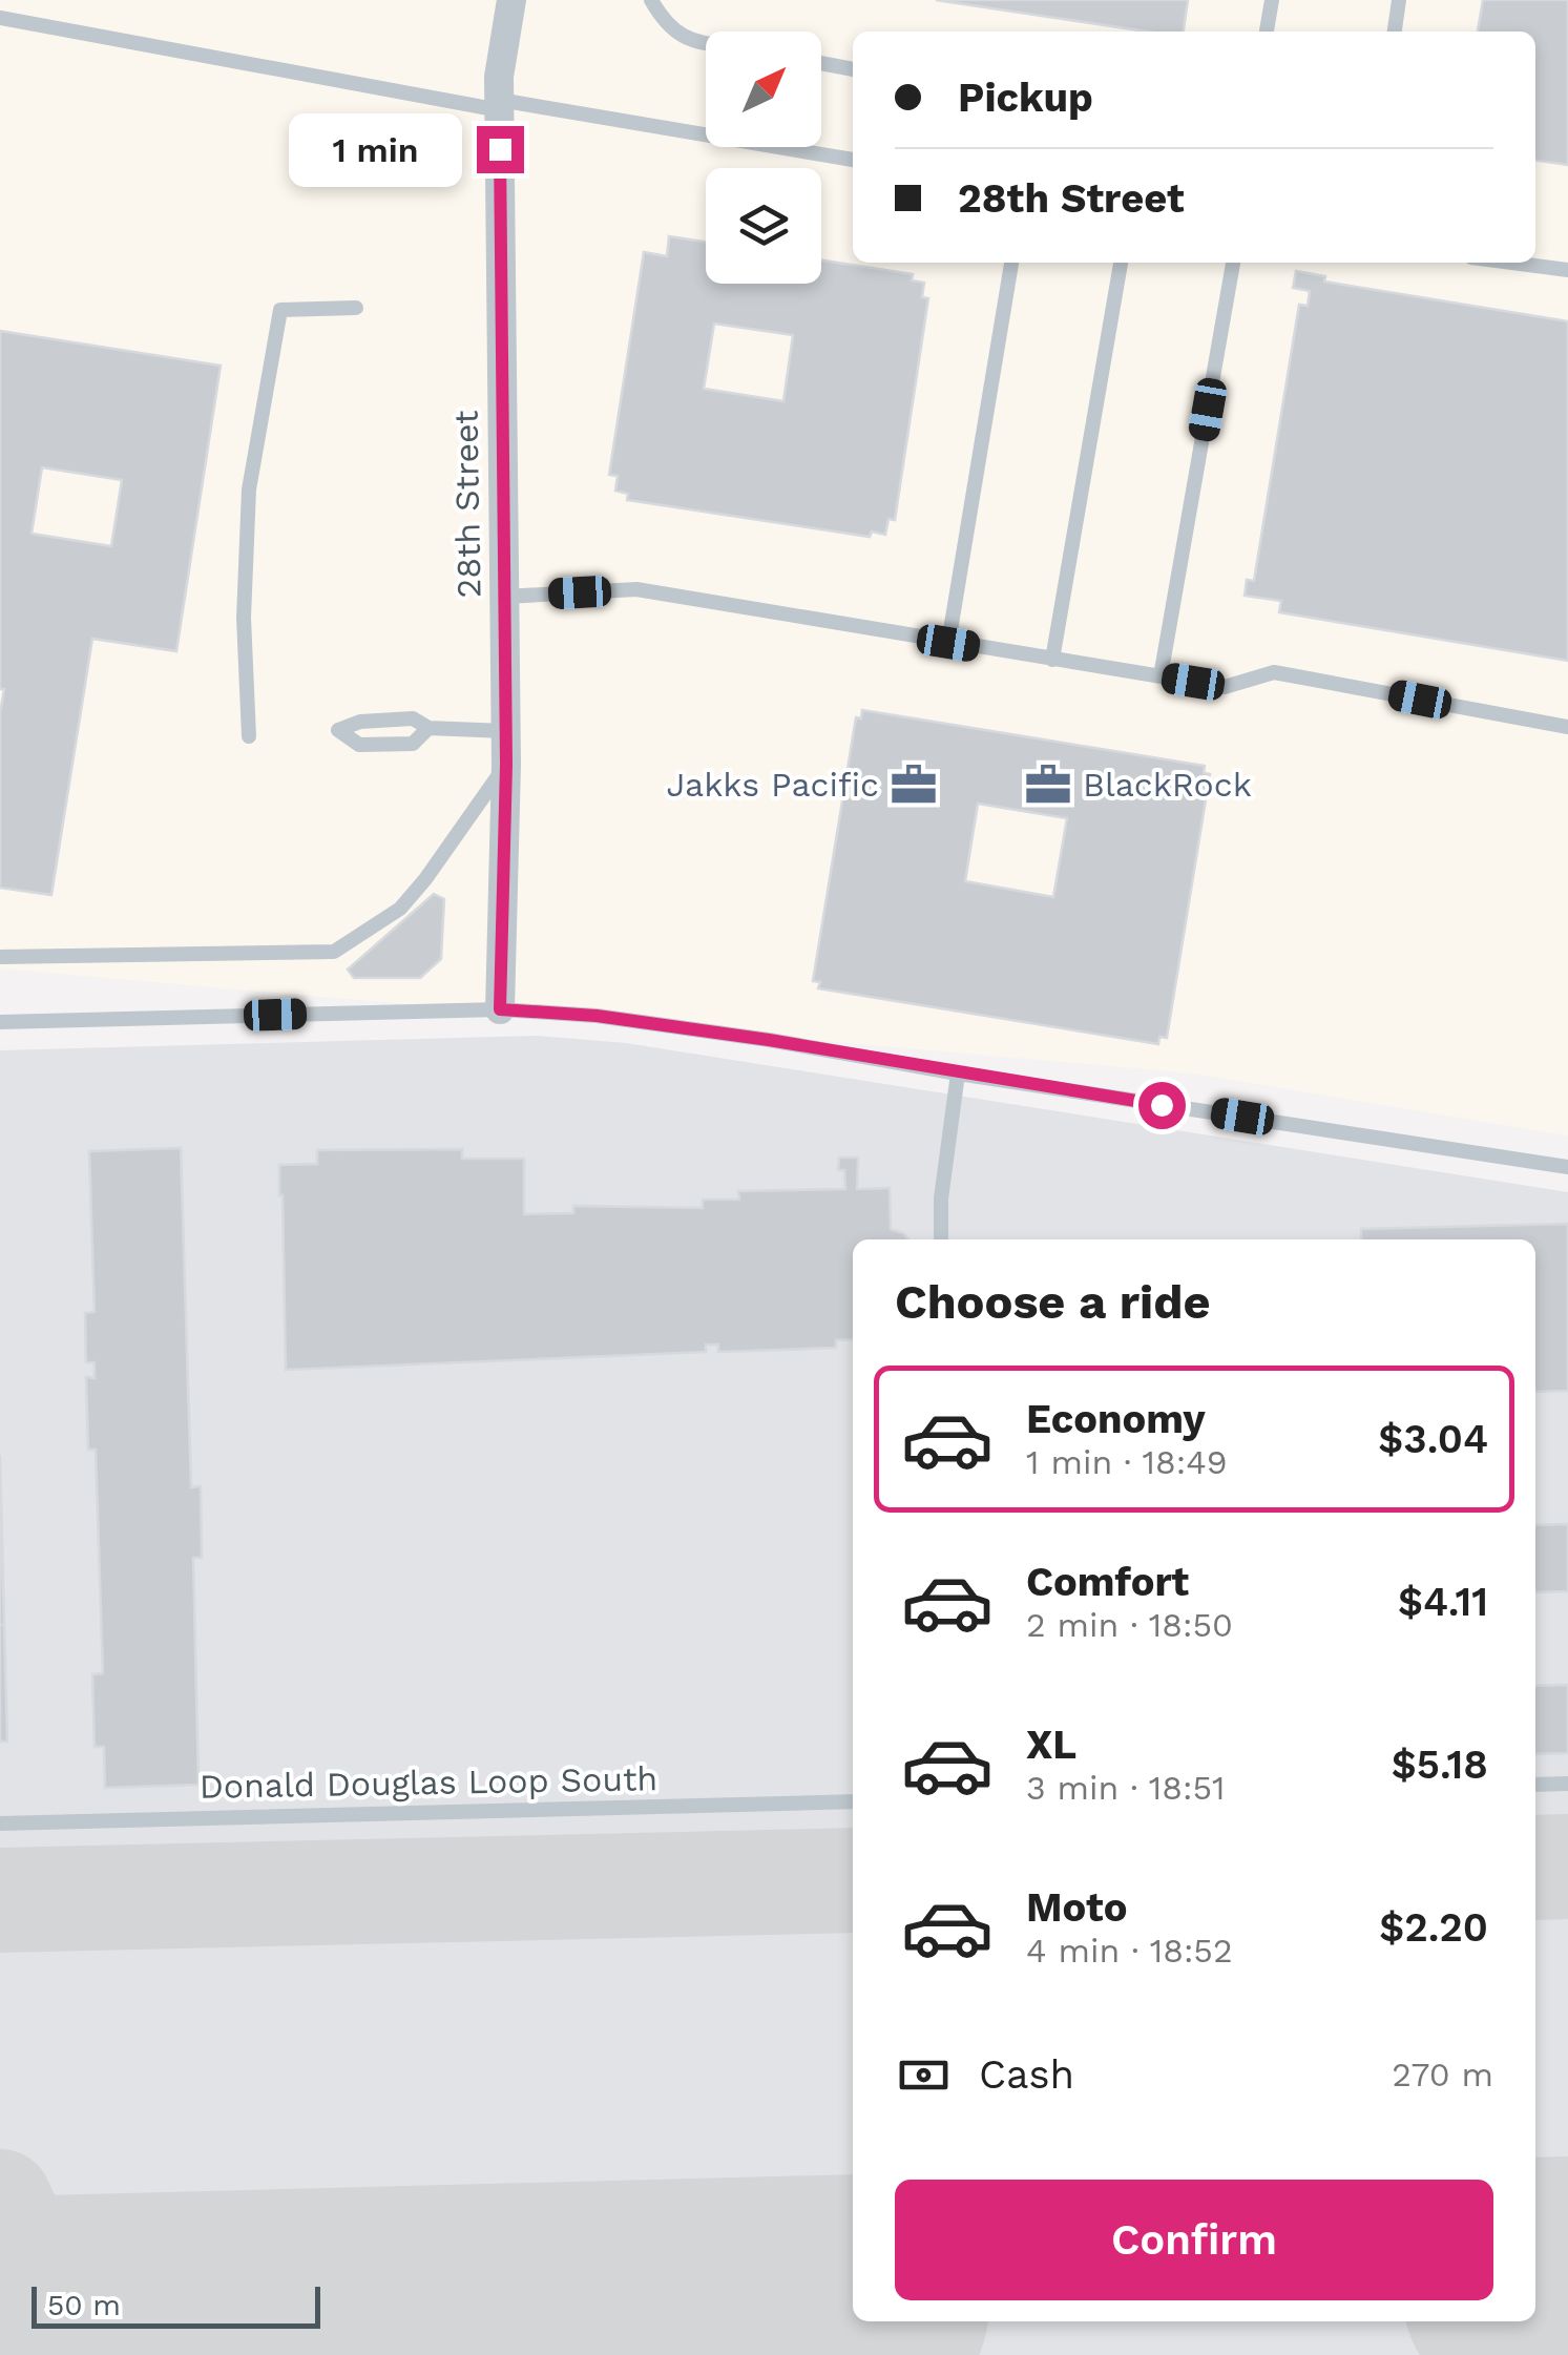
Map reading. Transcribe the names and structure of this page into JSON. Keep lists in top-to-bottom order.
{
  "streets": {
    "street": ["28th Street"],
    "lane": ["Donald Douglas Loop South"]
  },
  "places": {
    "office": ["Jakks Pacific", "BlackRock"]
  },
  "scale_bar": "50 m",
  "north": "top right",
  "page": {
    "banner": ["Pickup", "28th Street"],
    "bubble": "1 min",
    "heading": "Choose a ride",
    "list": [
      {
        "name": "Economy",
        "note": "1 min · 18:49",
        "value": "$3.04"
      },
      {
        "name": "Comfort",
        "note": "2 min · 18:50",
        "value": "$4.11"
      },
      {
        "name": "XL",
        "note": "3 min · 18:51",
        "value": "$5.18"
      },
      {
        "name": "Moto",
        "note": "4 min · 18:52",
        "value": "$2.20"
      }
    ],
    "pay": ["Cash", "270 m"],
    "buttons": "Confirm",
    "scale": "50 m"
  }
}
